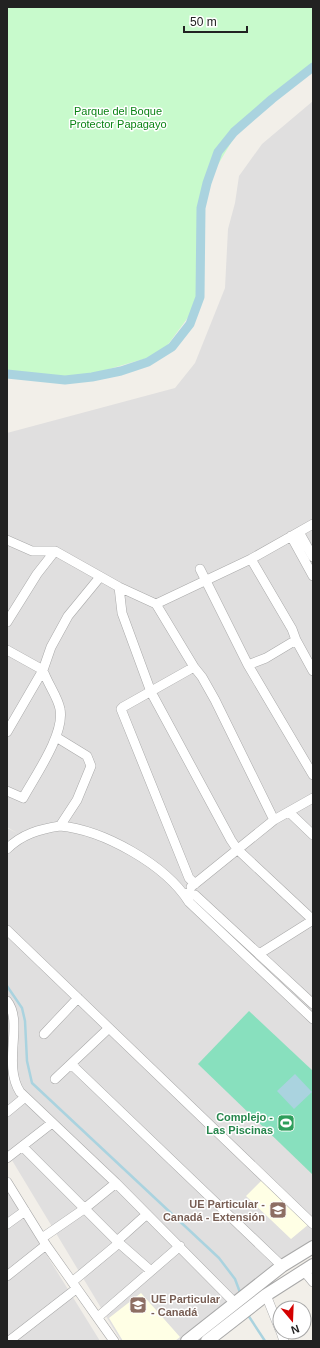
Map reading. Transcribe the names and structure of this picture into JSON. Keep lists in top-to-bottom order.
{
  "parks": ["Parque del Boque Protector Papagayo"],
  "places": {
    "sports": ["Complejo - Las Piscinas"],
    "school or university": ["UE Particular - Canadá - Extensión", "UE Particular - Canadá"]
  },
  "scale_bar": "50 m",
  "north": "bottom"
}
